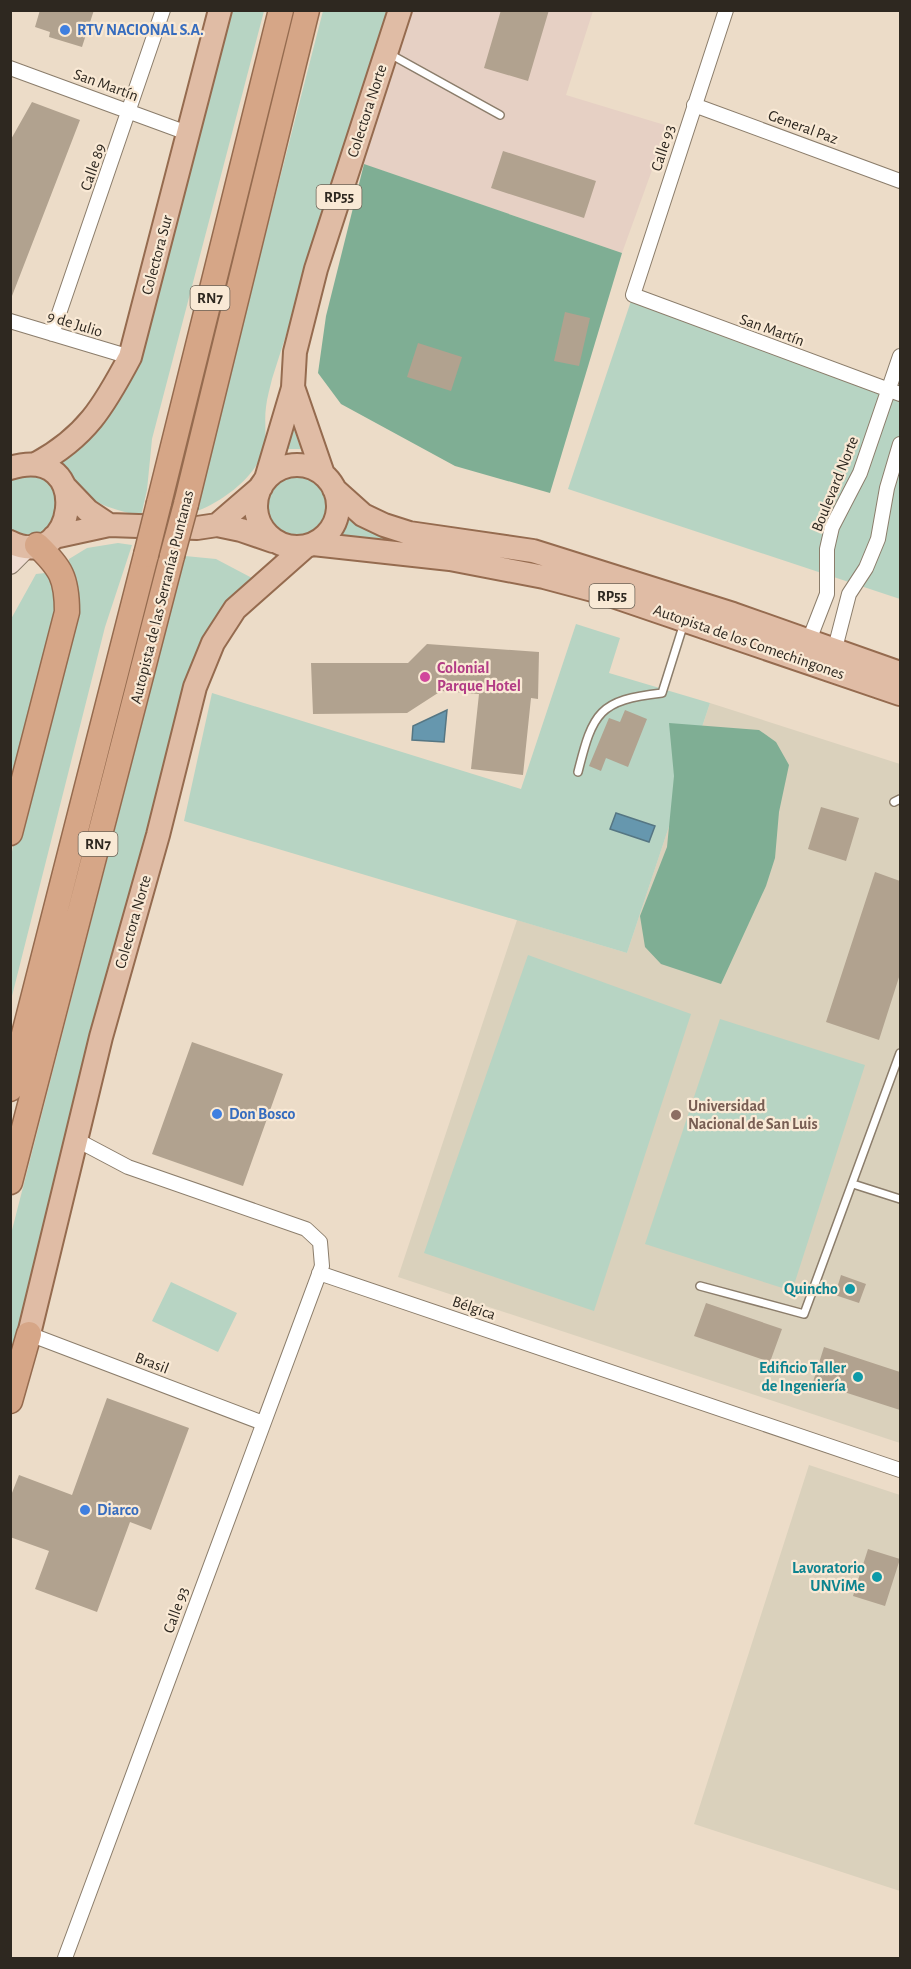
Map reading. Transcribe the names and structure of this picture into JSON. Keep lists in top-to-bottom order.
{
  "streets": {
    "highway": ["RN7", "Autopista de las Serranías Puntanas"],
    "main road": [
      "Colectora Norte",
      "RP55",
      "Colectora Sur",
      "Autopista de los Comechingones"
    ],
    "street": [
      "San Martín",
      "General Paz",
      "Calle 93",
      "Calle 89",
      "9 de Julio",
      "Boulevard Norte",
      "Bélgica",
      "Brasil"
    ]
  },
  "crossings": [
    ["San Martín", "Calle 93"],
    ["San Martín", "Calle 89"],
    ["San Martín", "Colectora Sur"],
    ["San Martín", "Boulevard Norte"],
    ["Colectora Norte", "RP55"],
    ["Colectora Norte", "Autopista de los Comechingones"],
    ["Colectora Norte", "Brasil"],
    ["General Paz", "Calle 93"],
    ["Calle 93", "Bélgica"],
    ["Calle 93", "Brasil"],
    ["Calle 89", "9 de Julio"],
    ["RP55", "Autopista de los Comechingones"],
    ["Colectora Sur", "9 de Julio"],
    ["Boulevard Norte", "Autopista de los Comechingones"]
  ],
  "places": [
    "RTV NACIONAL S.A.",
    "Colonial Parque Hotel",
    "Don Bosco",
    "Universidad Nacional de San Luis",
    "Quincho",
    "Edificio Taller de Ingeniería",
    "Diarco",
    "Lavoratorio UNViMe"
  ]
}
